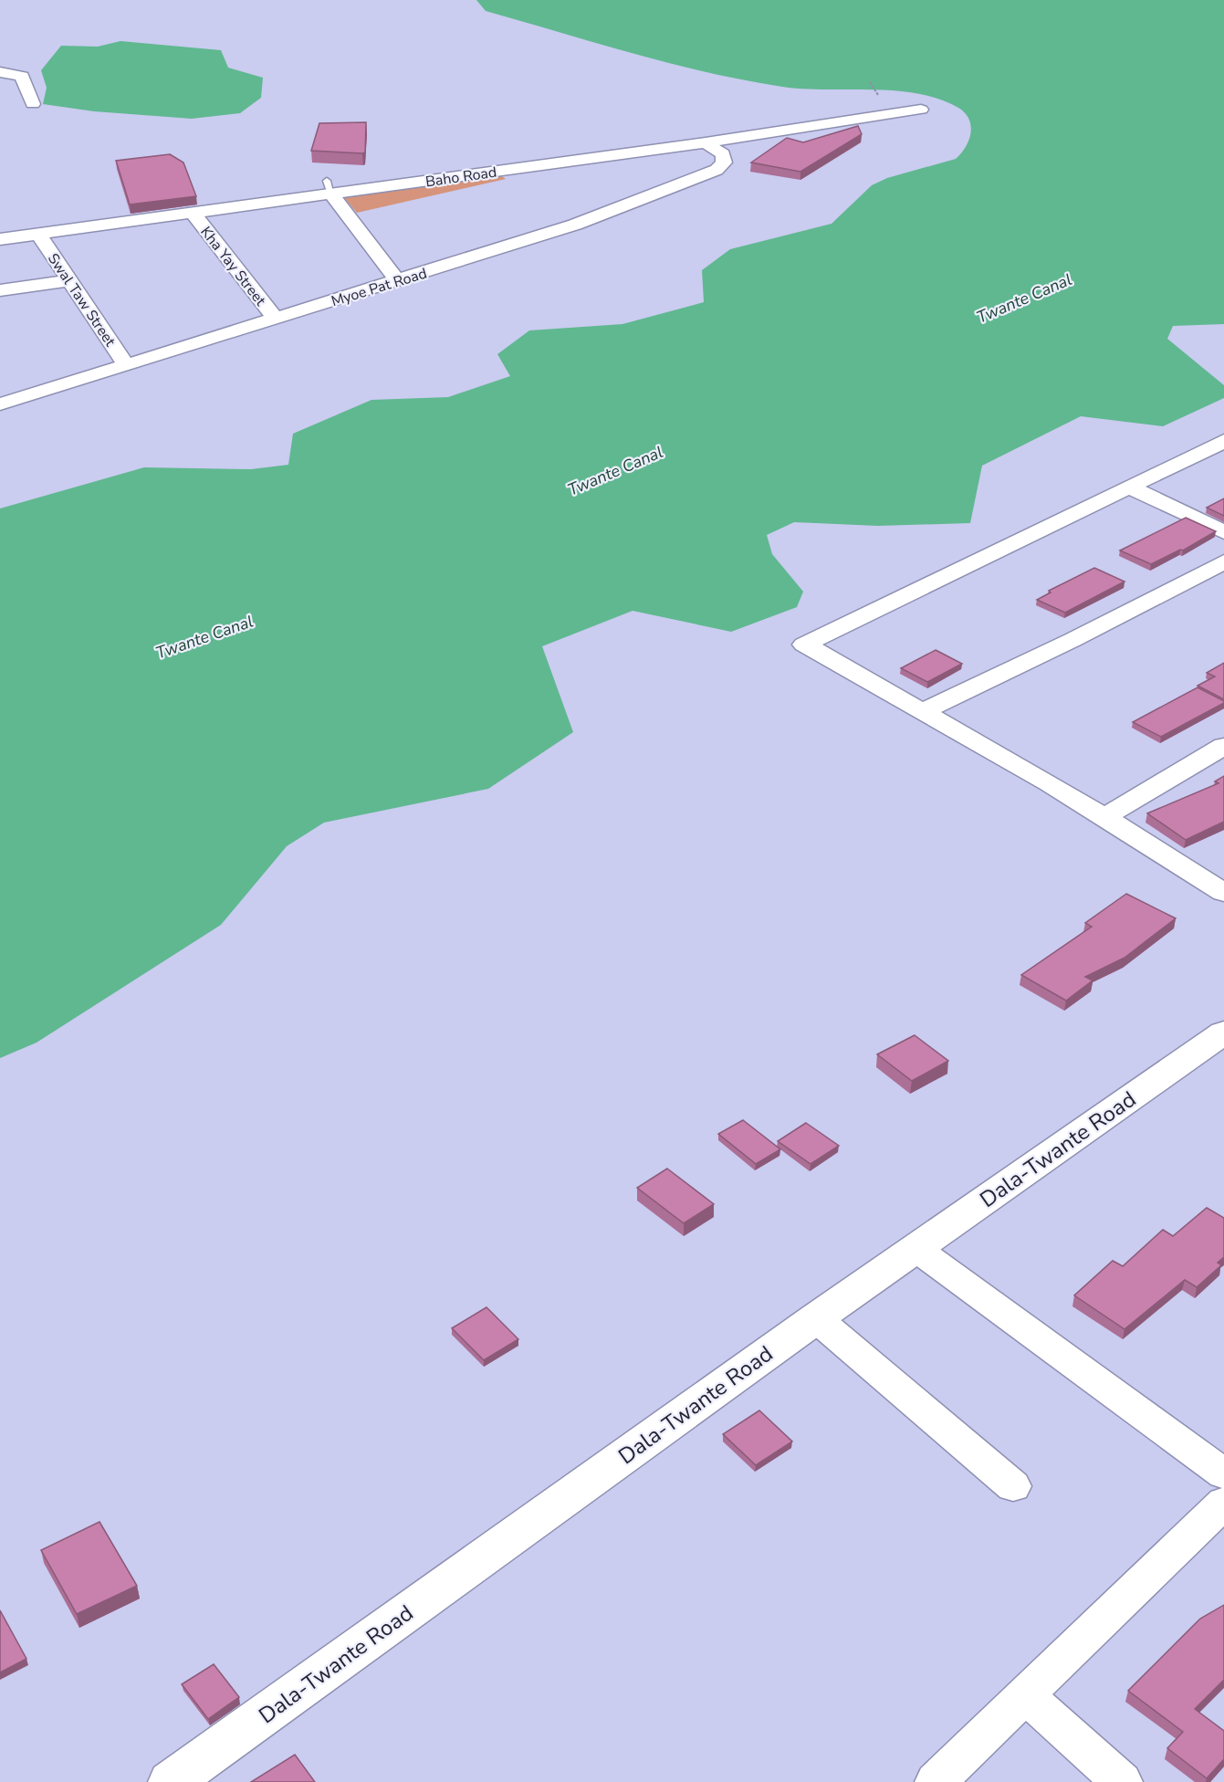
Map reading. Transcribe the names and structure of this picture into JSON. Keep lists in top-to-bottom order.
{
  "streets": {
    "main road": ["Dala-Twante Road"],
    "street": [
      "Baho Road",
      "Kha Yay Street",
      "Myoe Pat Road",
      "Swal Taw Street"
    ]
  },
  "crossings": [
    ["Baho Road", "Kha Yay Street"],
    ["Baho Road", "Myoe Pat Road"],
    ["Baho Road", "Swal Taw Street"],
    ["Kha Yay Street", "Myoe Pat Road"],
    ["Myoe Pat Road", "Swal Taw Street"]
  ],
  "water": ["Twante Canal"]
}
